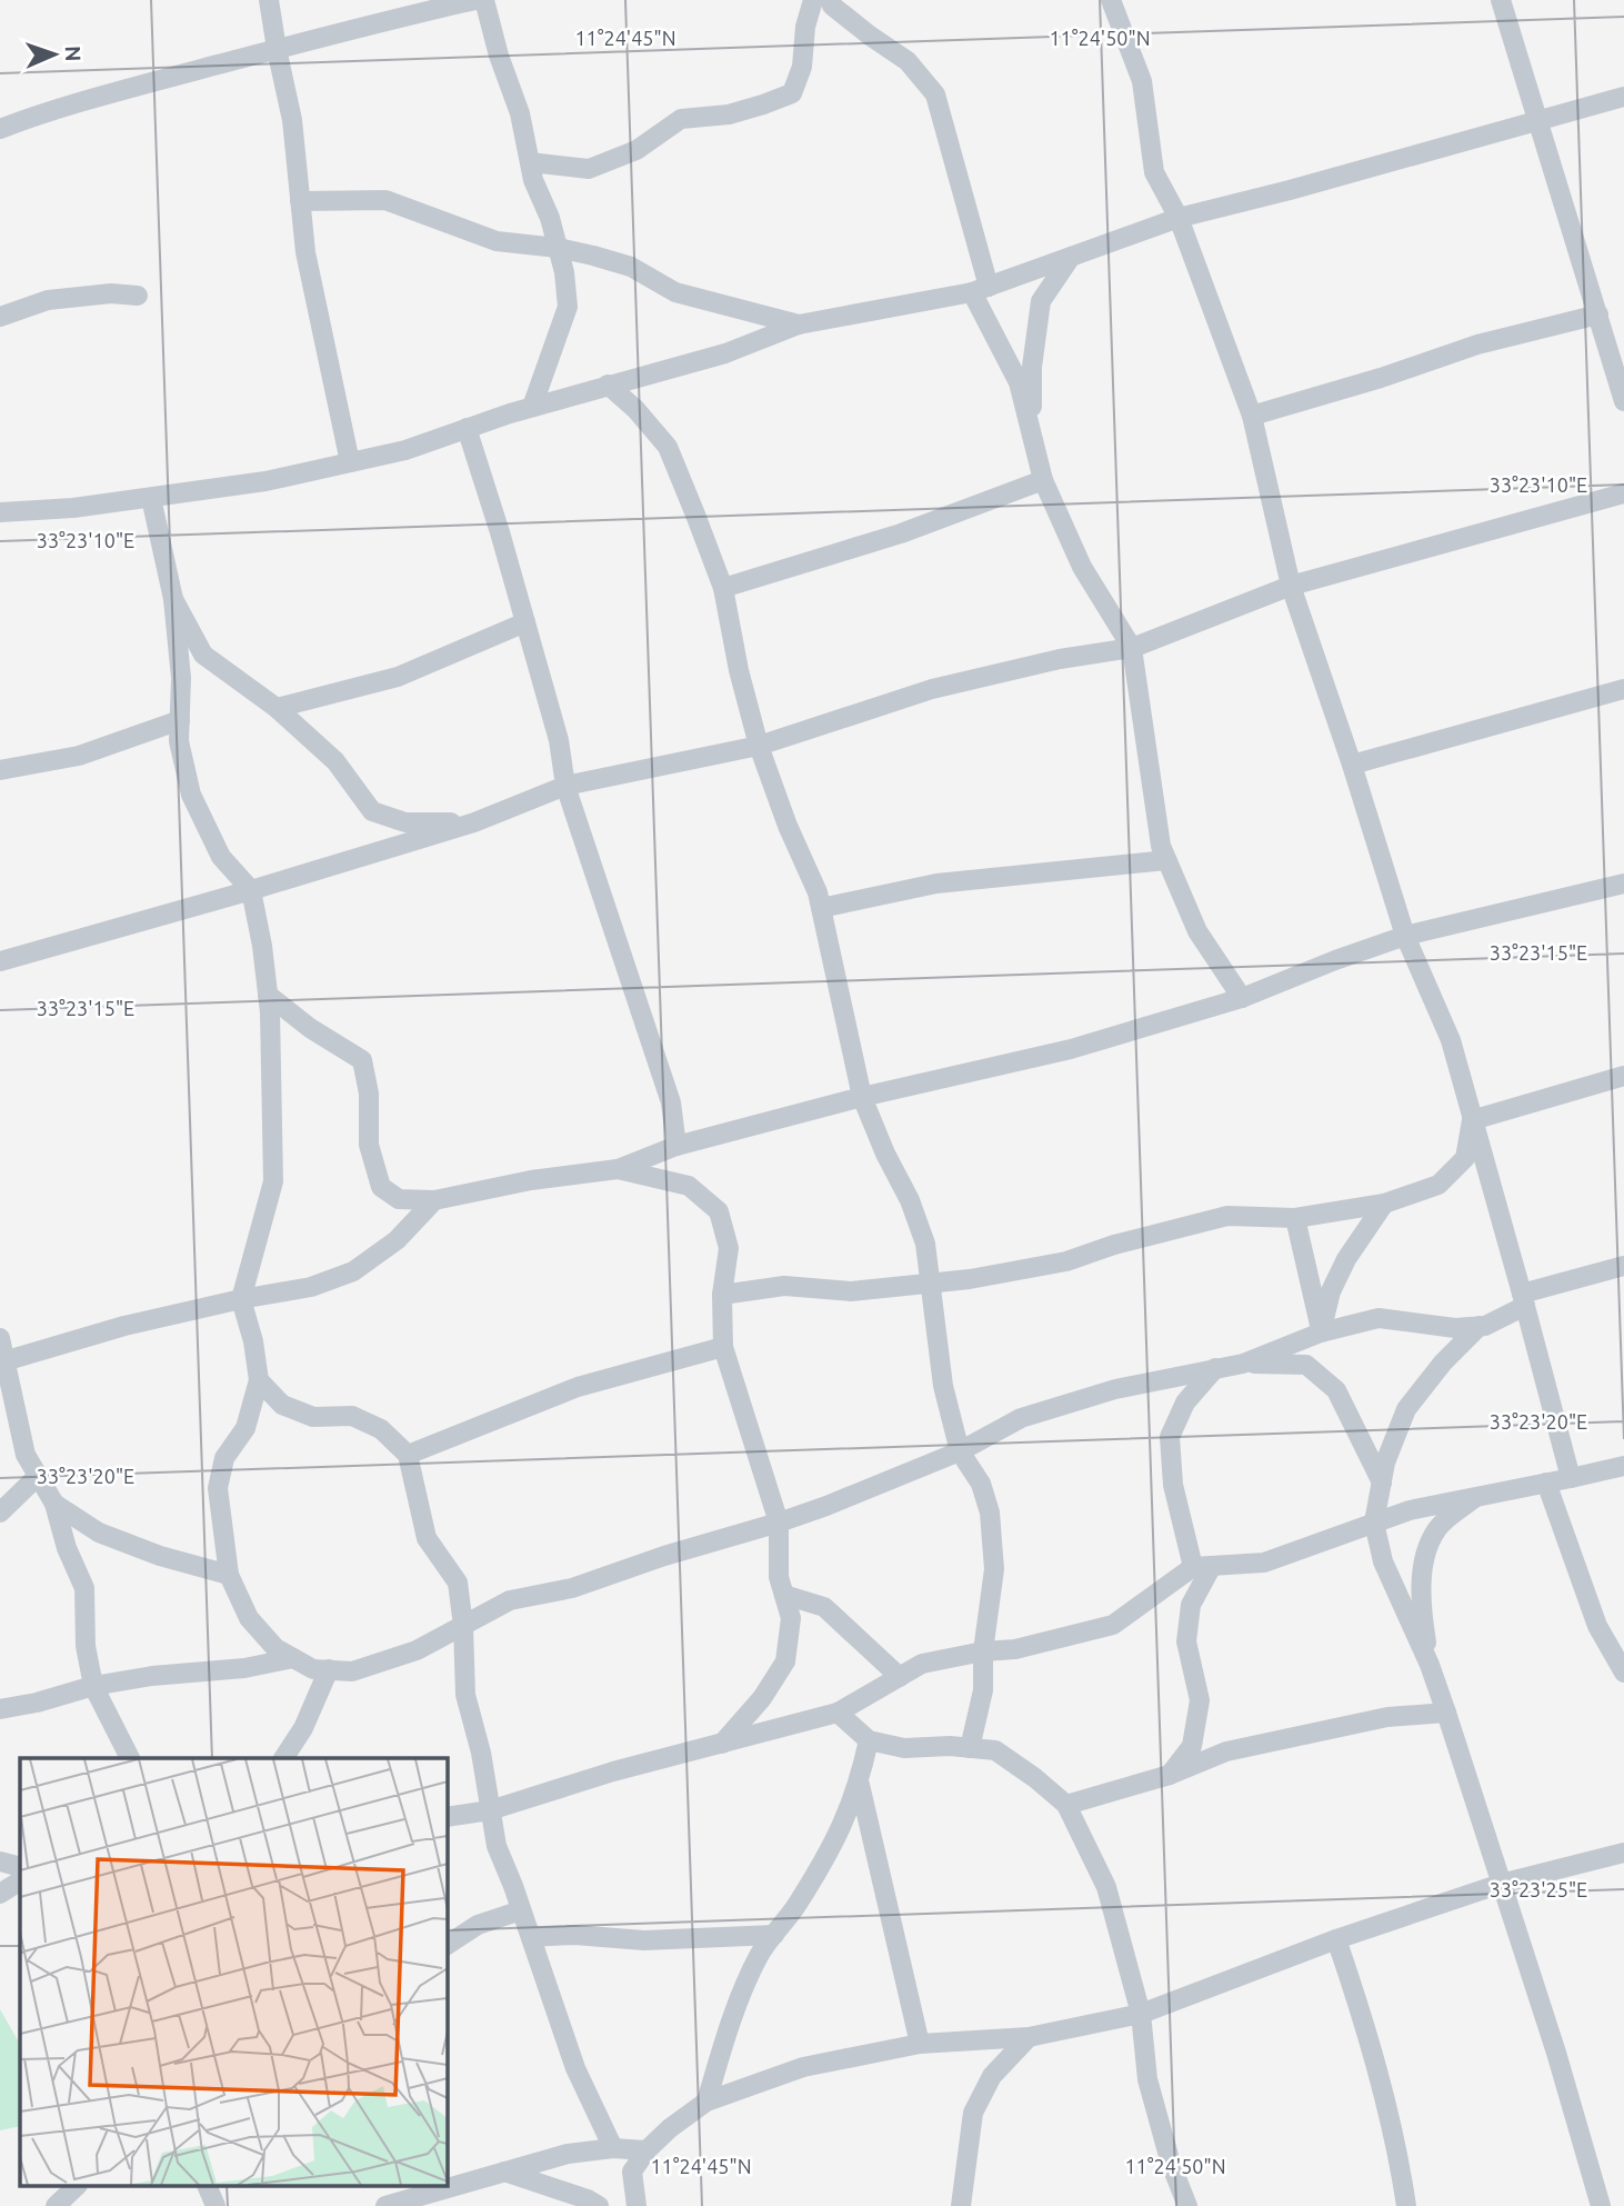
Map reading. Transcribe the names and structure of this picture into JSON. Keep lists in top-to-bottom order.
{
  "north": "right",
  "coordinates": [
    "11°24'45\"N",
    "11°24'50\"N",
    "33°23'10\"E",
    "33°23'15\"E",
    "33°23'20\"E",
    "33°23'25\"E"
  ]
}
